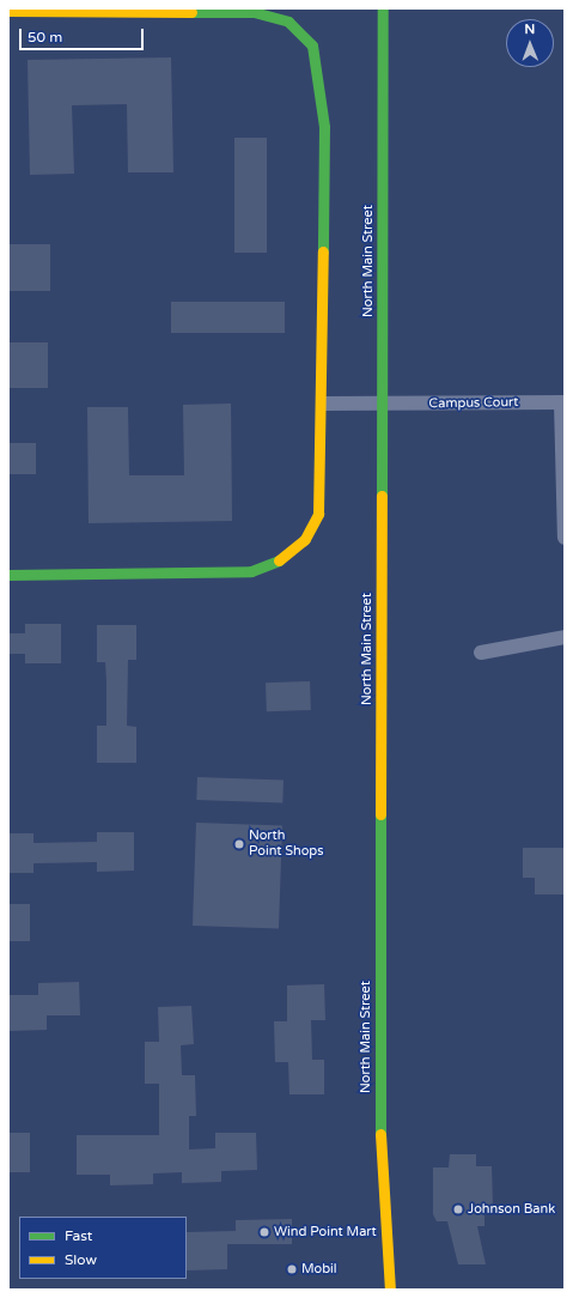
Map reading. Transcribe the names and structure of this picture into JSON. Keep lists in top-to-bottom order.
{
  "streets": {
    "main road": ["North Main Street"],
    "street": ["Campus Court"]
  },
  "crossings": [
    ["North Main Street", "Campus Court"]
  ],
  "places": [
    "North Point Shops",
    "Johnson Bank",
    "Wind Point Mart",
    "Mobil"
  ],
  "legend": ["Fast", "Slow"],
  "scale_bar": "50 m",
  "north": "top"
}
